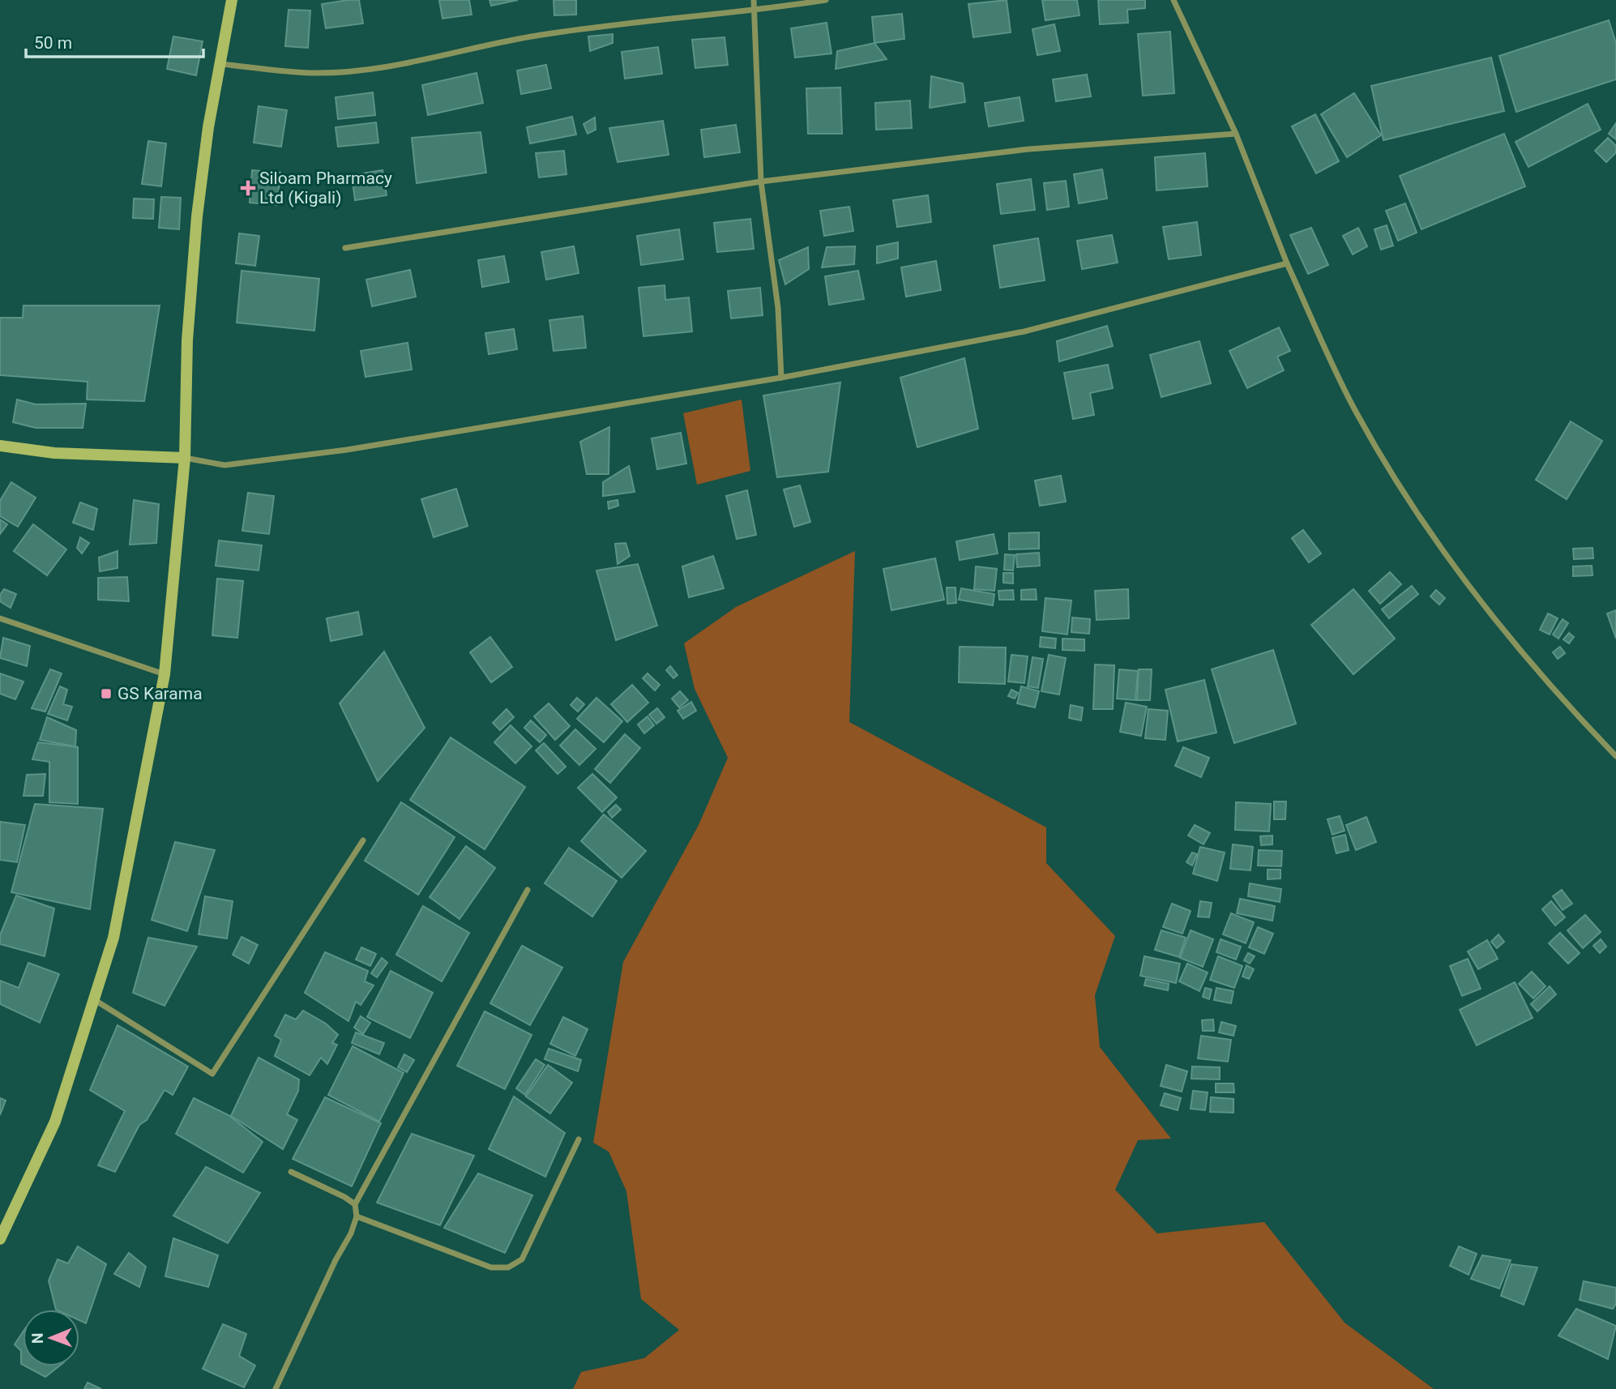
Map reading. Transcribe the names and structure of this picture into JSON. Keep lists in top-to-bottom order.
{
  "places": {
    "health": ["Siloam Pharmacy Ltd (Kigali)"],
    "transit": ["GS Karama"]
  },
  "scale_bar": "50 m",
  "north": "left"
}
